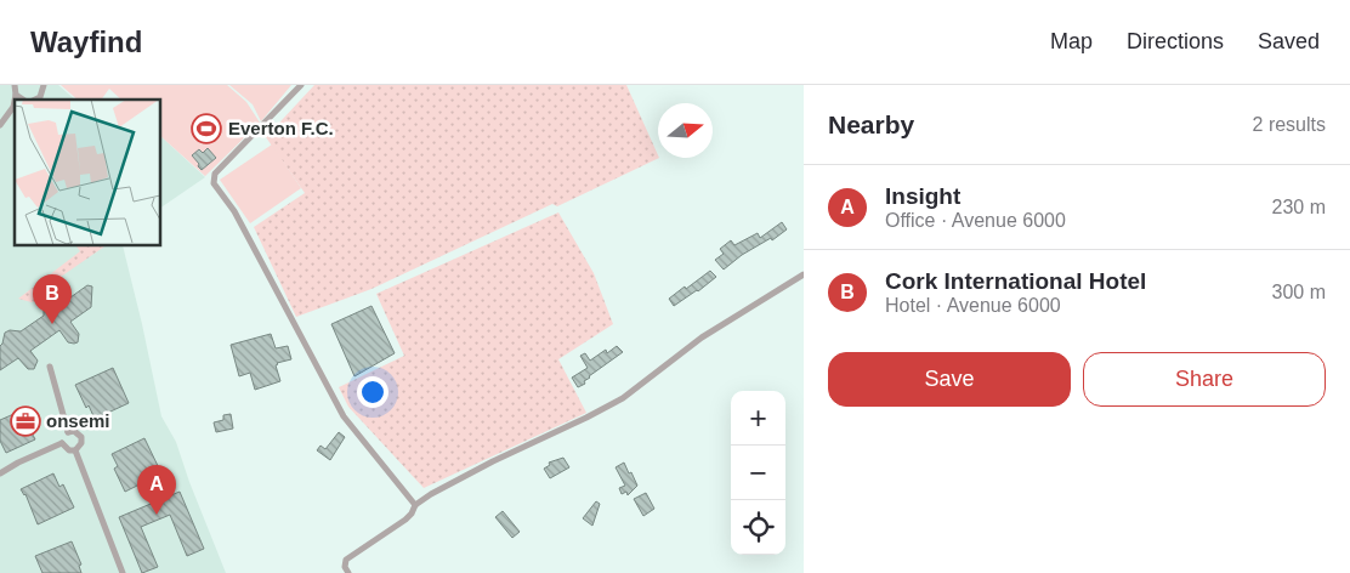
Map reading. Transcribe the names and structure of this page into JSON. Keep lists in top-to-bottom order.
{
  "places": {
    "sports": ["Everton F.C."],
    "office": ["onsemi"]
  },
  "north": "right",
  "page": {
    "header": "Wayfind",
    "nav": ["Map", "Directions", "Saved"],
    "heading": ["Nearby", "2 results"],
    "list": [
      {
        "mark": "A",
        "name": "Insight",
        "note": "Office · Avenue 6000",
        "value": "230 m"
      },
      {
        "mark": "B",
        "name": "Cork International Hotel",
        "note": "Hotel · Avenue 6000",
        "value": "300 m"
      }
    ],
    "pins": ["B", "A"],
    "buttons": ["Save", "Share"],
    "map_buttons": ["+", "−"]
  }
}
